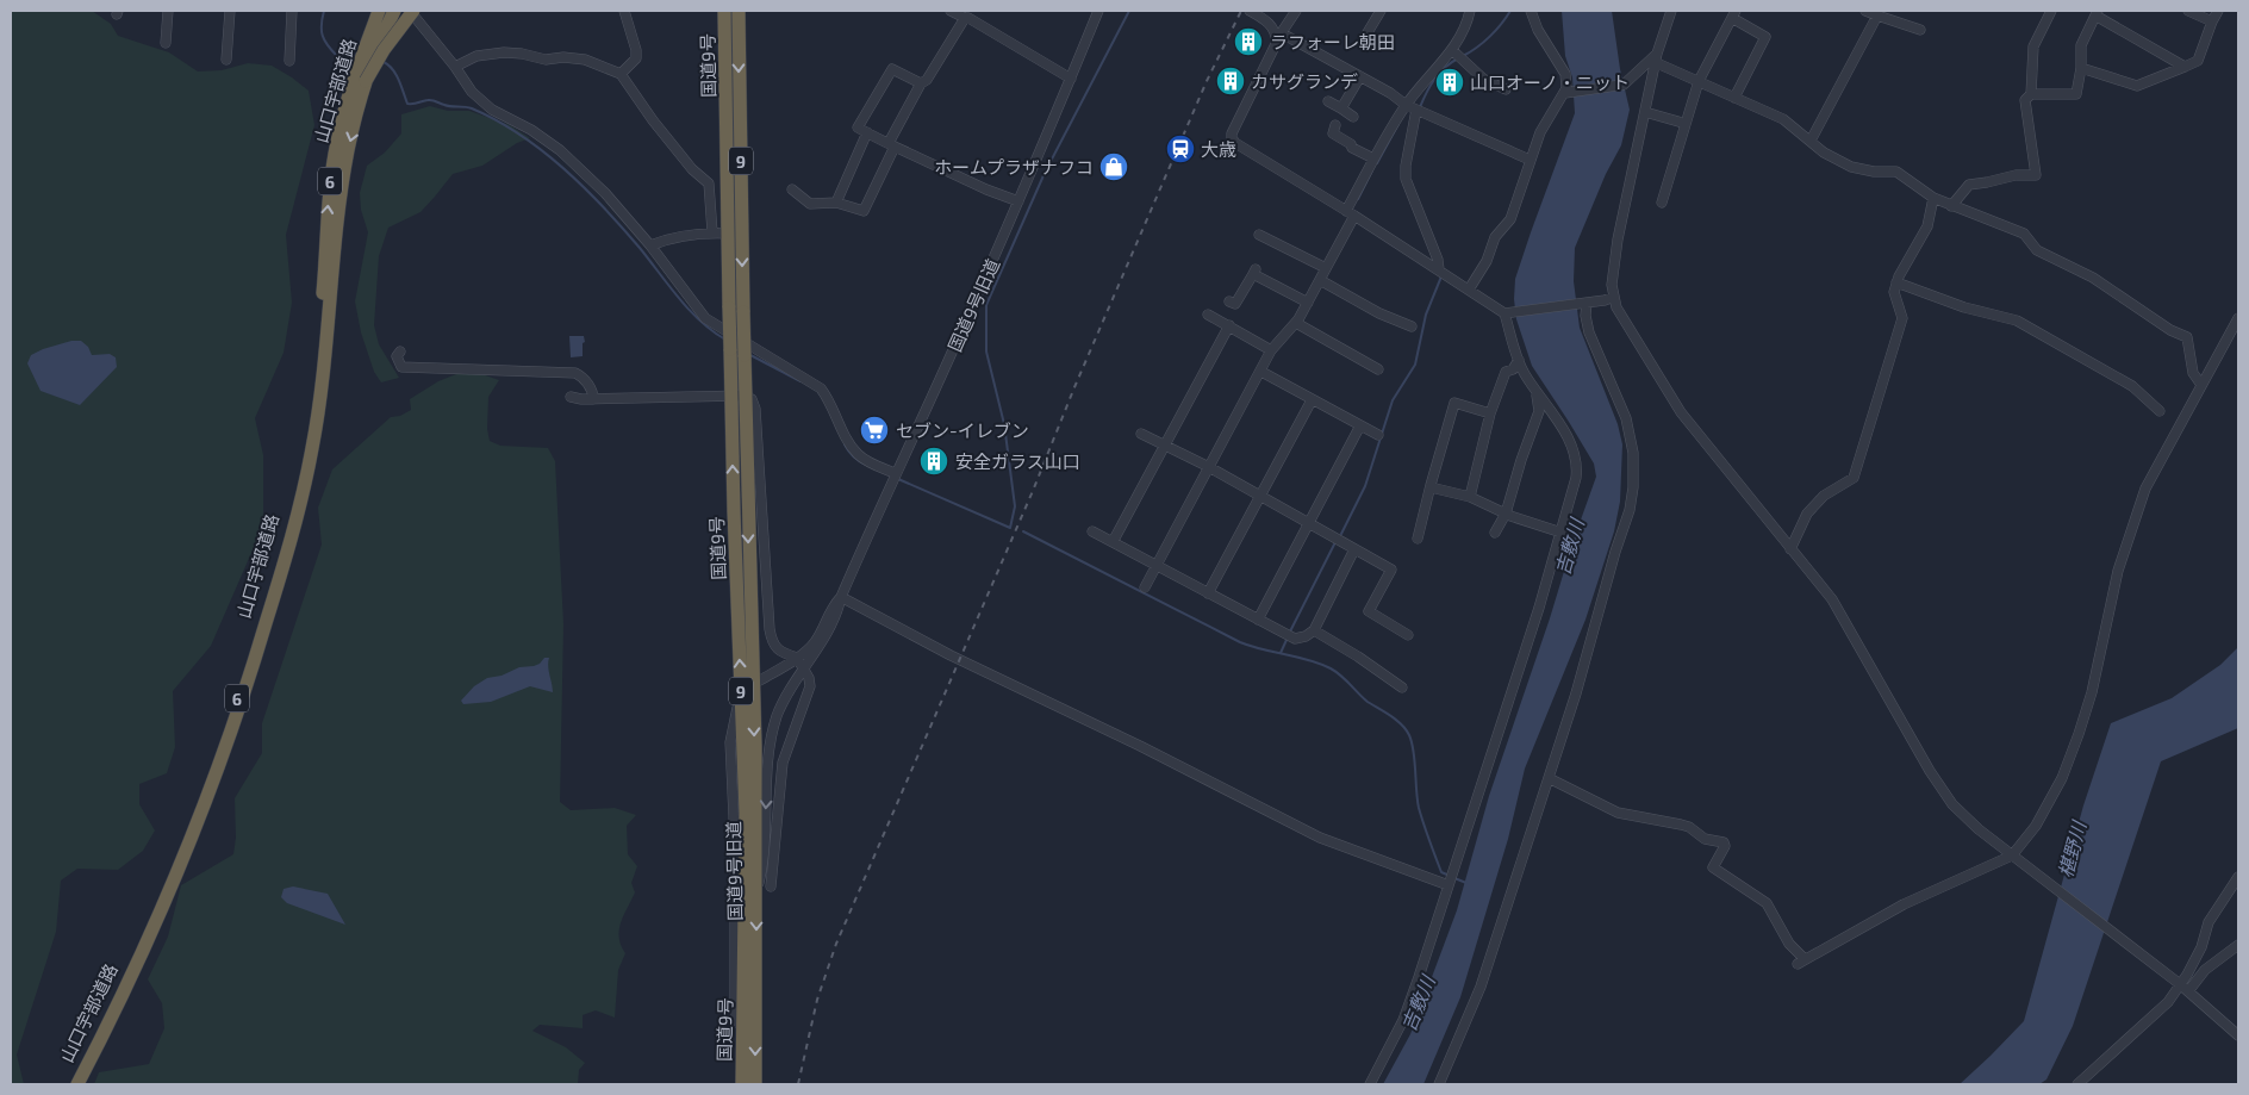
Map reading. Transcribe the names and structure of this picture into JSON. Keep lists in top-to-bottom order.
{
  "streets": {
    "highway": [
      "国道9号",
      "山口宇部道路",
      "9",
      "6"
    ],
    "street": ["国道9号旧道"]
  },
  "crossings": [
    ["国道9号", "国道9号旧道"]
  ],
  "water": ["吉敷川", "椹野川"],
  "places": {
    "building": [
      "ラフォーレ朝田",
      "カサグランデ",
      "山口オーノ・ニット",
      "安全ガラス山口"
    ],
    "station": ["大歳"],
    "shop": ["ホームプラザナフコ"],
    "supermarket": ["セブン-イレブン"]
  }
}
